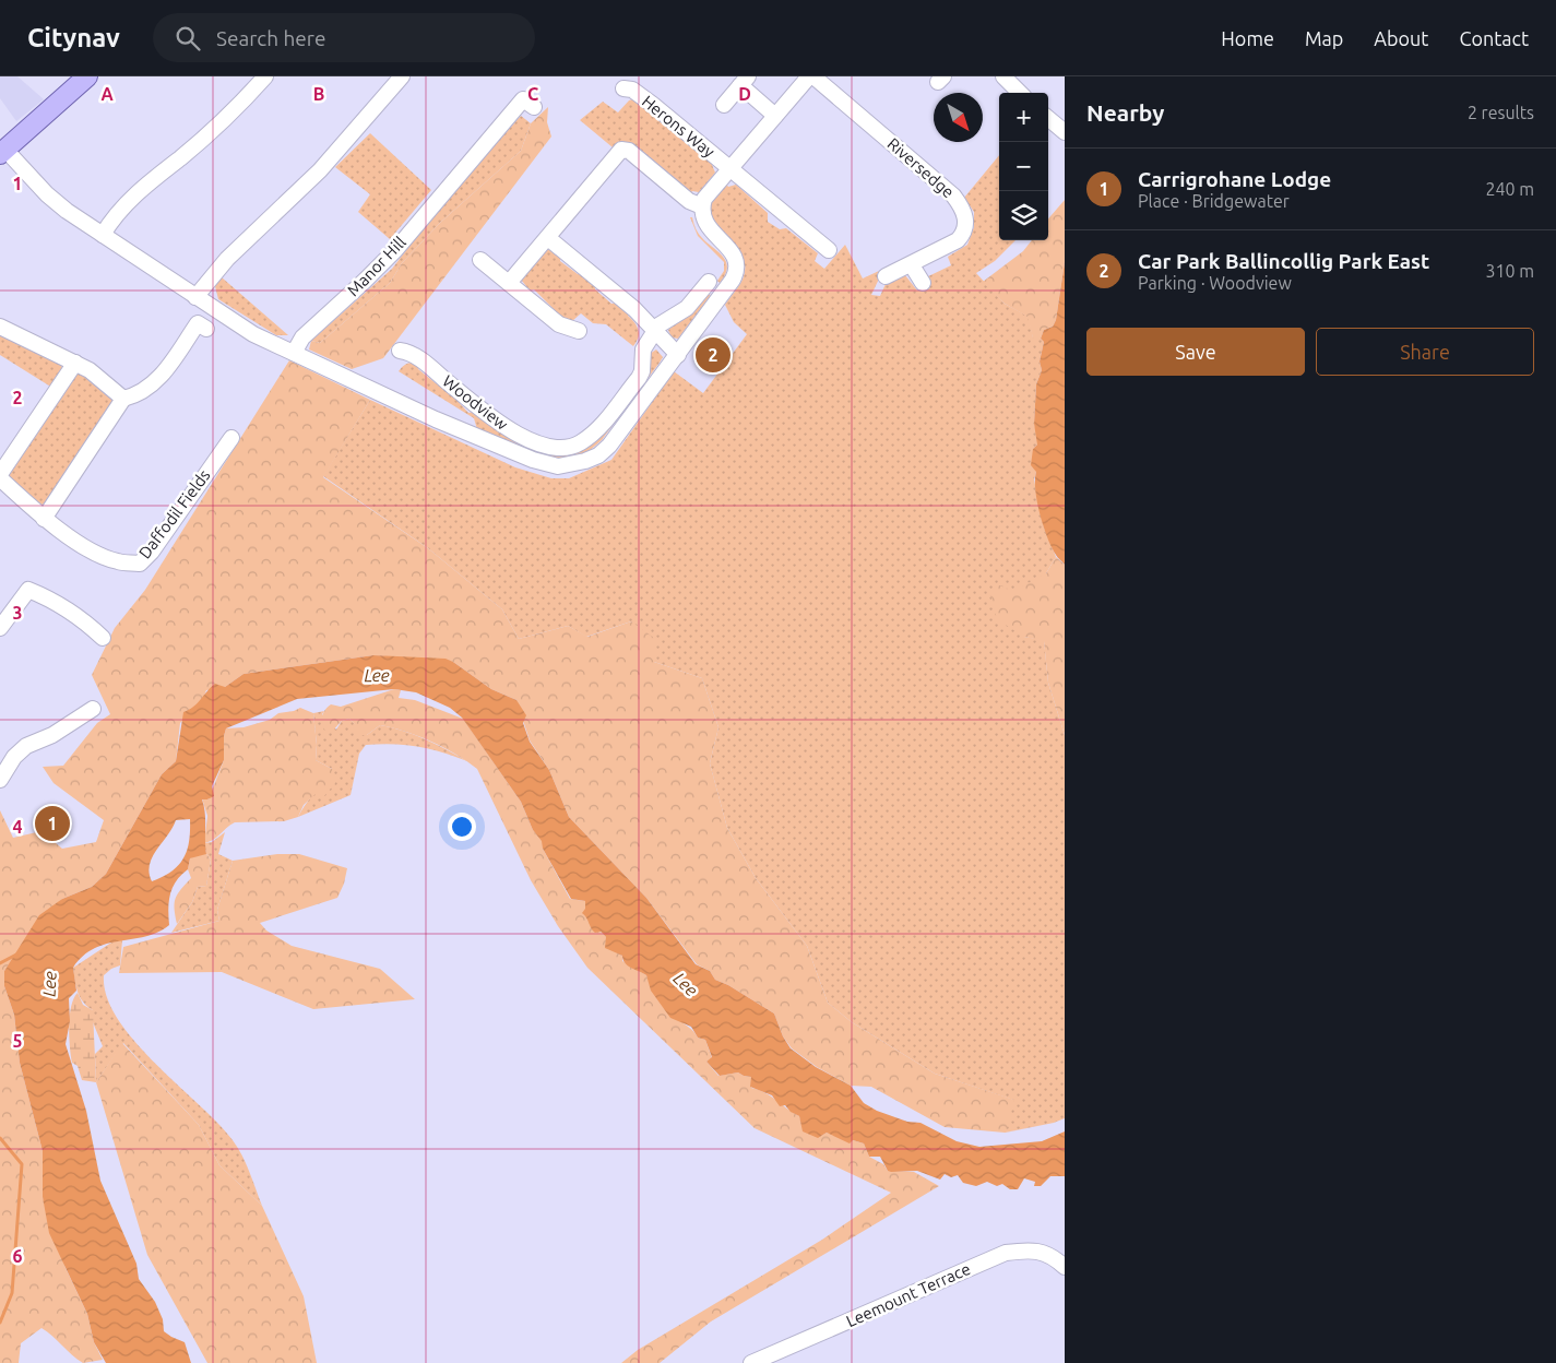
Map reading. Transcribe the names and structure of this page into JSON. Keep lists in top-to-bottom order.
{
  "streets": {
    "street": [
      "Herons Way",
      "Riversedge",
      "Manor Hill",
      "Woodview",
      "Daffodil Fields",
      "Leemount Terrace"
    ]
  },
  "water": ["Lee"],
  "north": "bottom right",
  "page": {
    "header": "Citynav",
    "search": "Search here",
    "nav": [
      "Home",
      "Map",
      "About",
      "Contact"
    ],
    "heading": ["Nearby", "2 results"],
    "map_buttons": ["+", "−"],
    "list": [
      {
        "mark": "1",
        "name": "Carrigrohane Lodge",
        "note": "Place · Bridgewater",
        "value": "240 m"
      },
      {
        "mark": "2",
        "name": "Car Park Ballincollig Park East",
        "note": "Parking · Woodview",
        "value": "310 m"
      }
    ],
    "buttons": ["Save", "Share"],
    "pins": ["2", "1"]
  },
  "grid": {
    "columns": [
      "A",
      "B",
      "C",
      "D"
    ],
    "rows": [
      "1",
      "2",
      "3",
      "4",
      "5",
      "6"
    ]
  }
}
